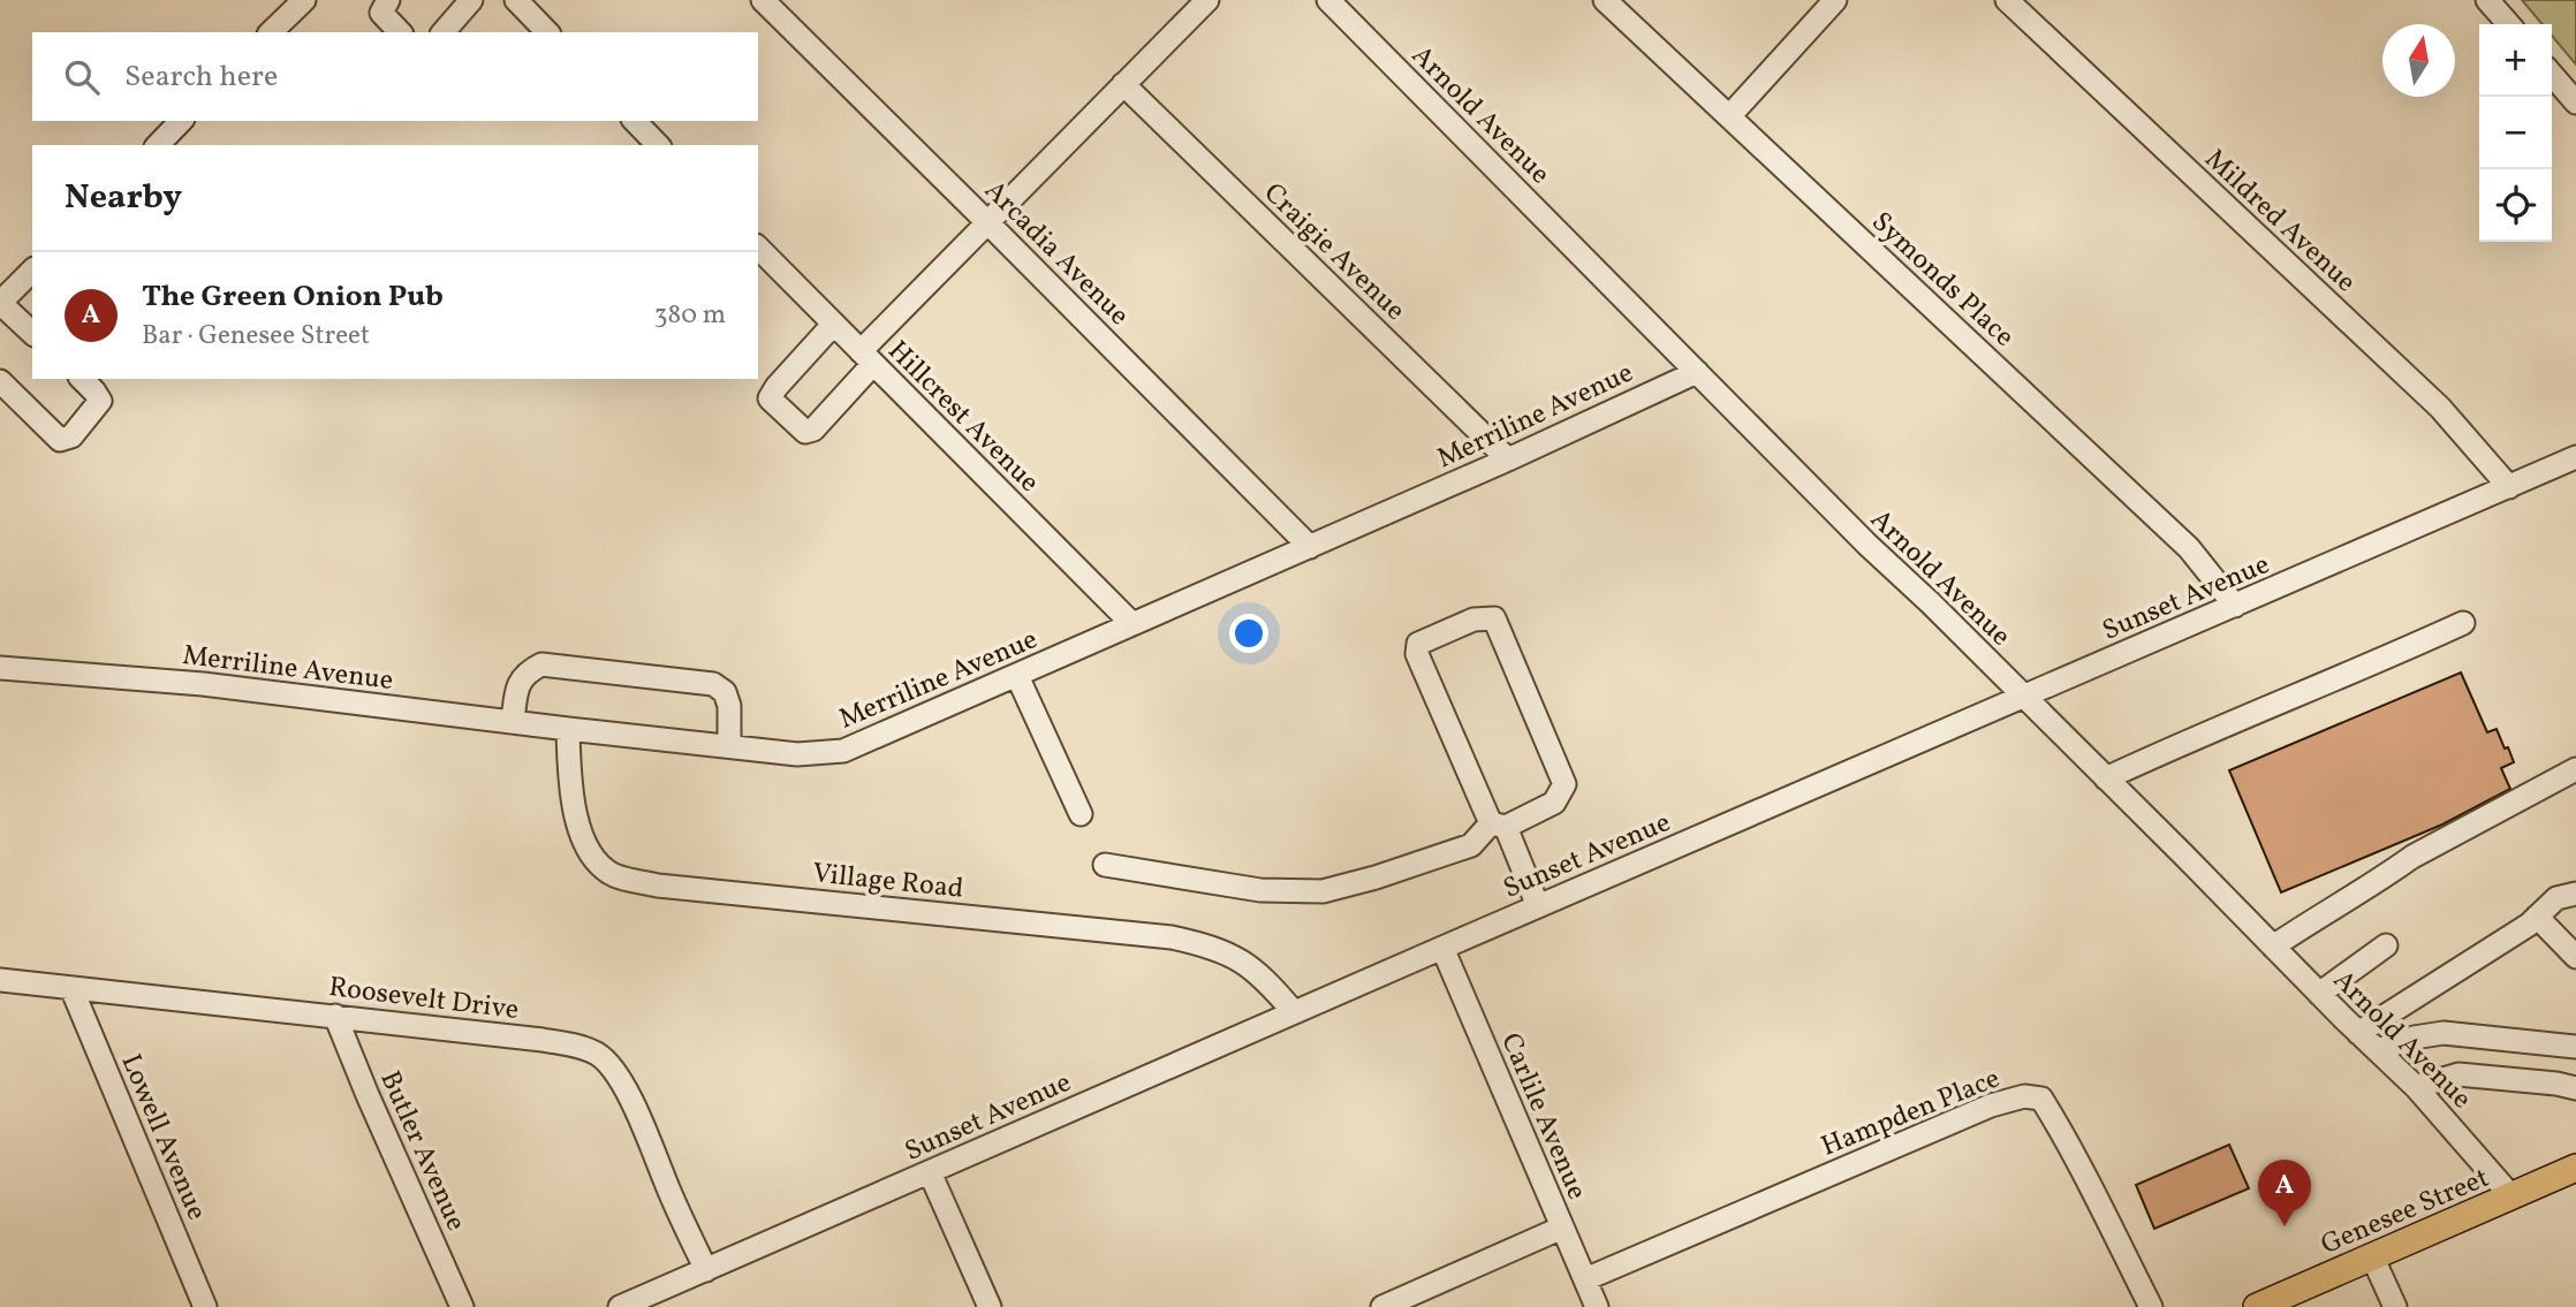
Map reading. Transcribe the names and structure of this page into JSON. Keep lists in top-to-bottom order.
{
  "streets": {
    "main road": ["Genesee Street"],
    "street": [
      "Arnold Avenue",
      "Mildred Avenue",
      "Craigie Avenue",
      "Arcadia Avenue",
      "Symonds Place",
      "Merriline Avenue",
      "Hillcrest Avenue",
      "Sunset Avenue",
      "Village Road",
      "Roosevelt Drive",
      "Hampden Place",
      "Carlile Avenue",
      "Lowell Avenue",
      "Butler Avenue"
    ]
  },
  "crossings": [
    ["Arnold Avenue", "Merriline Avenue"],
    ["Arnold Avenue", "Sunset Avenue"],
    ["Arnold Avenue", "Genesee Street"],
    ["Mildred Avenue", "Sunset Avenue"],
    ["Craigie Avenue", "Merriline Avenue"],
    ["Arcadia Avenue", "Merriline Avenue"],
    ["Symonds Place", "Sunset Avenue"],
    ["Merriline Avenue", "Hillcrest Avenue"],
    ["Merriline Avenue", "Village Road"],
    ["Sunset Avenue", "Village Road"],
    ["Sunset Avenue", "Roosevelt Drive"],
    ["Sunset Avenue", "Carlile Avenue"],
    ["Roosevelt Drive", "Lowell Avenue"],
    ["Roosevelt Drive", "Butler Avenue"],
    ["Hampden Place", "Carlile Avenue"]
  ],
  "north": "top",
  "page": {
    "map_buttons": ["+", "−"],
    "search": "Search here",
    "heading": "Nearby",
    "list": [
      {
        "mark": "A",
        "name": "The Green Onion Pub",
        "note": "Bar · Genesee Street",
        "value": "380 m"
      }
    ],
    "pins": "A"
  }
}
